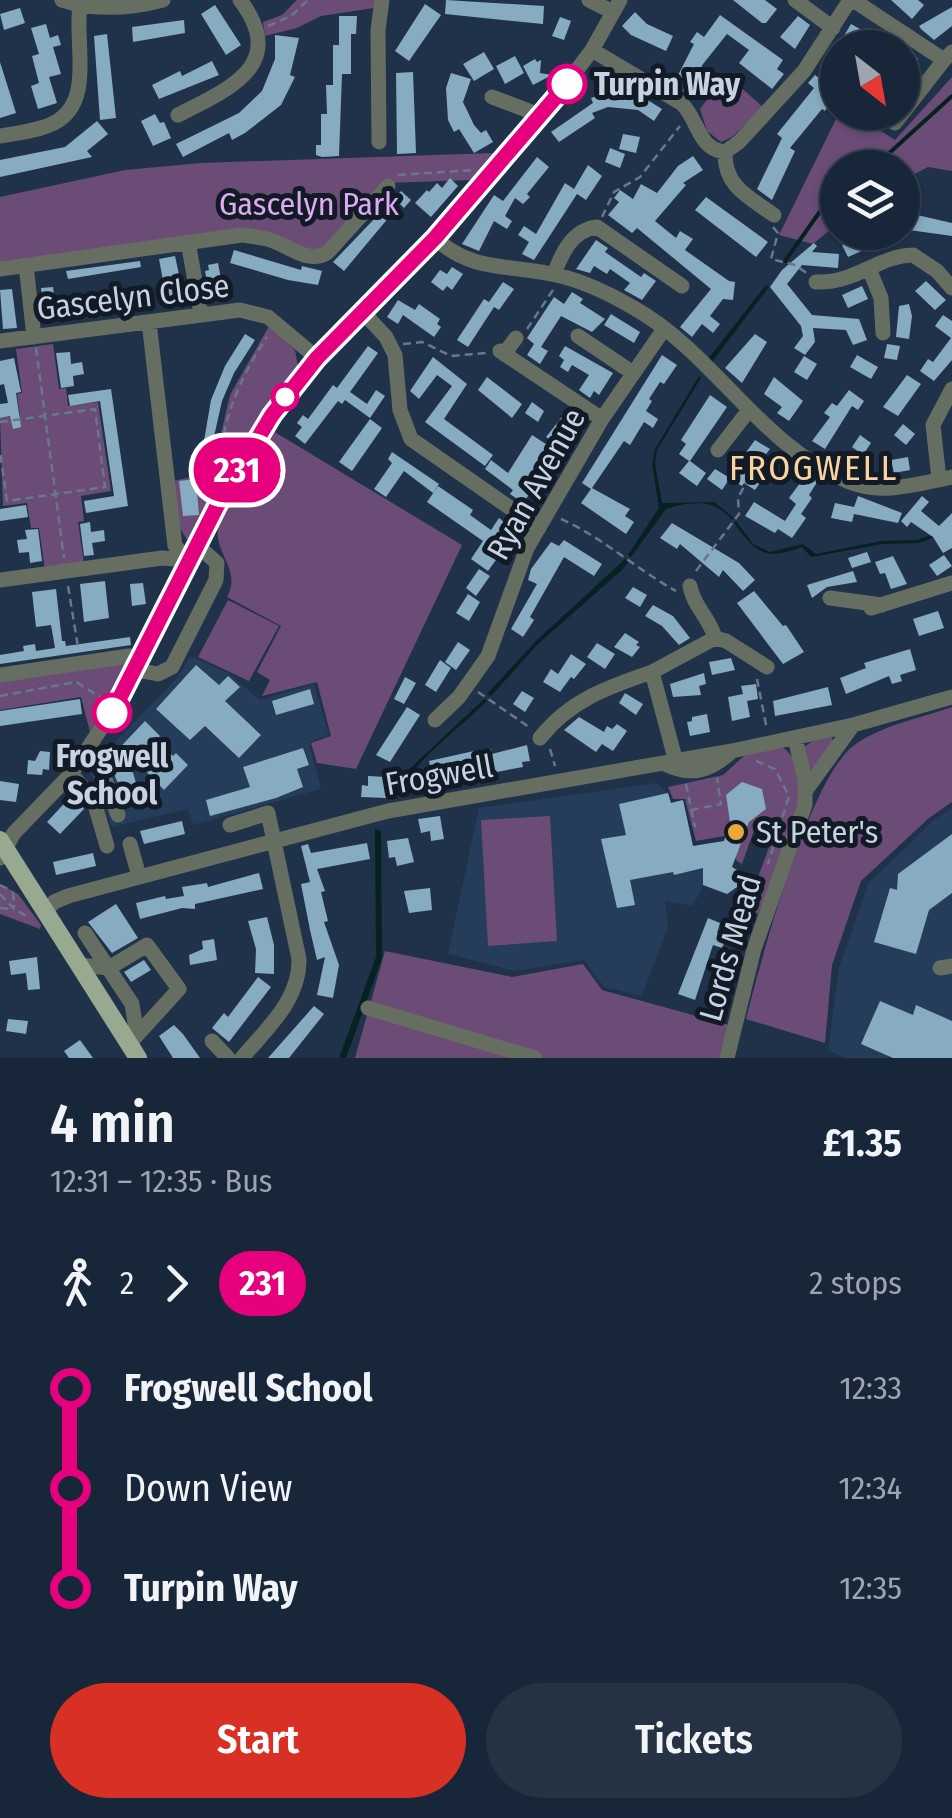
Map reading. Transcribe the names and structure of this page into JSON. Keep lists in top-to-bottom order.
{
  "streets": {
    "street": [
      "Gascelyn Close",
      "Ryan Avenue",
      "Frogwell",
      "Lords Mead"
    ]
  },
  "crossings": [
    ["Frogwell", "Lords Mead"]
  ],
  "districts": ["FROGWELL"],
  "parks": ["Gascelyn Park"],
  "places": ["Turpin Way", "Frogwell School", "St Peter's"],
  "lines": ["bus line 231"],
  "north": "bottom right",
  "page": {
    "on_map": "231",
    "heading": ["4 min", "12:31 – 12:35 · Bus", "£1.35"],
    "legs": ["2", "231", "2 stops"],
    "list": [
      {
        "name": "Frogwell School",
        "value": "12:33"
      },
      {
        "name": "Down View",
        "value": "12:34"
      },
      {
        "name": "Turpin Way",
        "value": "12:35"
      }
    ],
    "buttons": ["Start", "Tickets"]
  }
}
